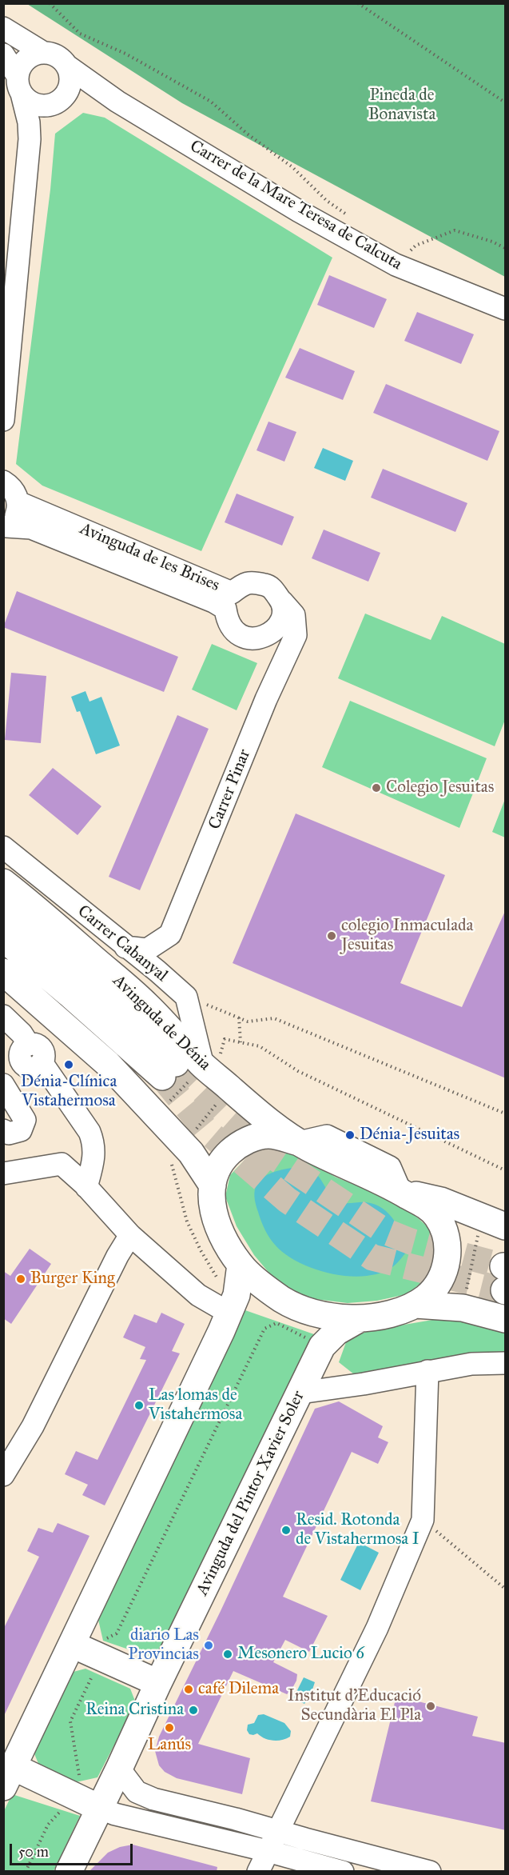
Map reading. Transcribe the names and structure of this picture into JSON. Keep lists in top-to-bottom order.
{
  "streets": {
    "main road": ["Avinguda de Dénia", "Avinguda del Pintor Xavier Soler"],
    "street": [
      "Carrer de la Mare Teresa de Calcuta",
      "Avinguda de les Brises",
      "Carrer Pinar",
      "Carrer Cabanyal"
    ]
  },
  "crossings": [
    ["Avinguda de les Brises", "Carrer Pinar"],
    ["Carrer Pinar", "Carrer Cabanyal"],
    ["Avinguda de Dénia", "Avinguda del Pintor Xavier Soler"]
  ],
  "parks": ["Pineda de Bonavista"],
  "places": [
    "Colegio Jesuitas",
    "colegio Inmaculada Jesuitas",
    "Dénia-Clínica Vistahermosa",
    "Dénia-Jesuitas",
    "Burger King",
    "Las lomas de Vistahermosa",
    "Resid. Rotonda de Vistahermosa I",
    "diario Las Provincias",
    "Mesonero Lucio 6",
    "café Dilema",
    "Institut d'Educació Secundària El Pla",
    "Reina Cristina",
    "Lanús"
  ],
  "scale_bar": "50 m"
}
